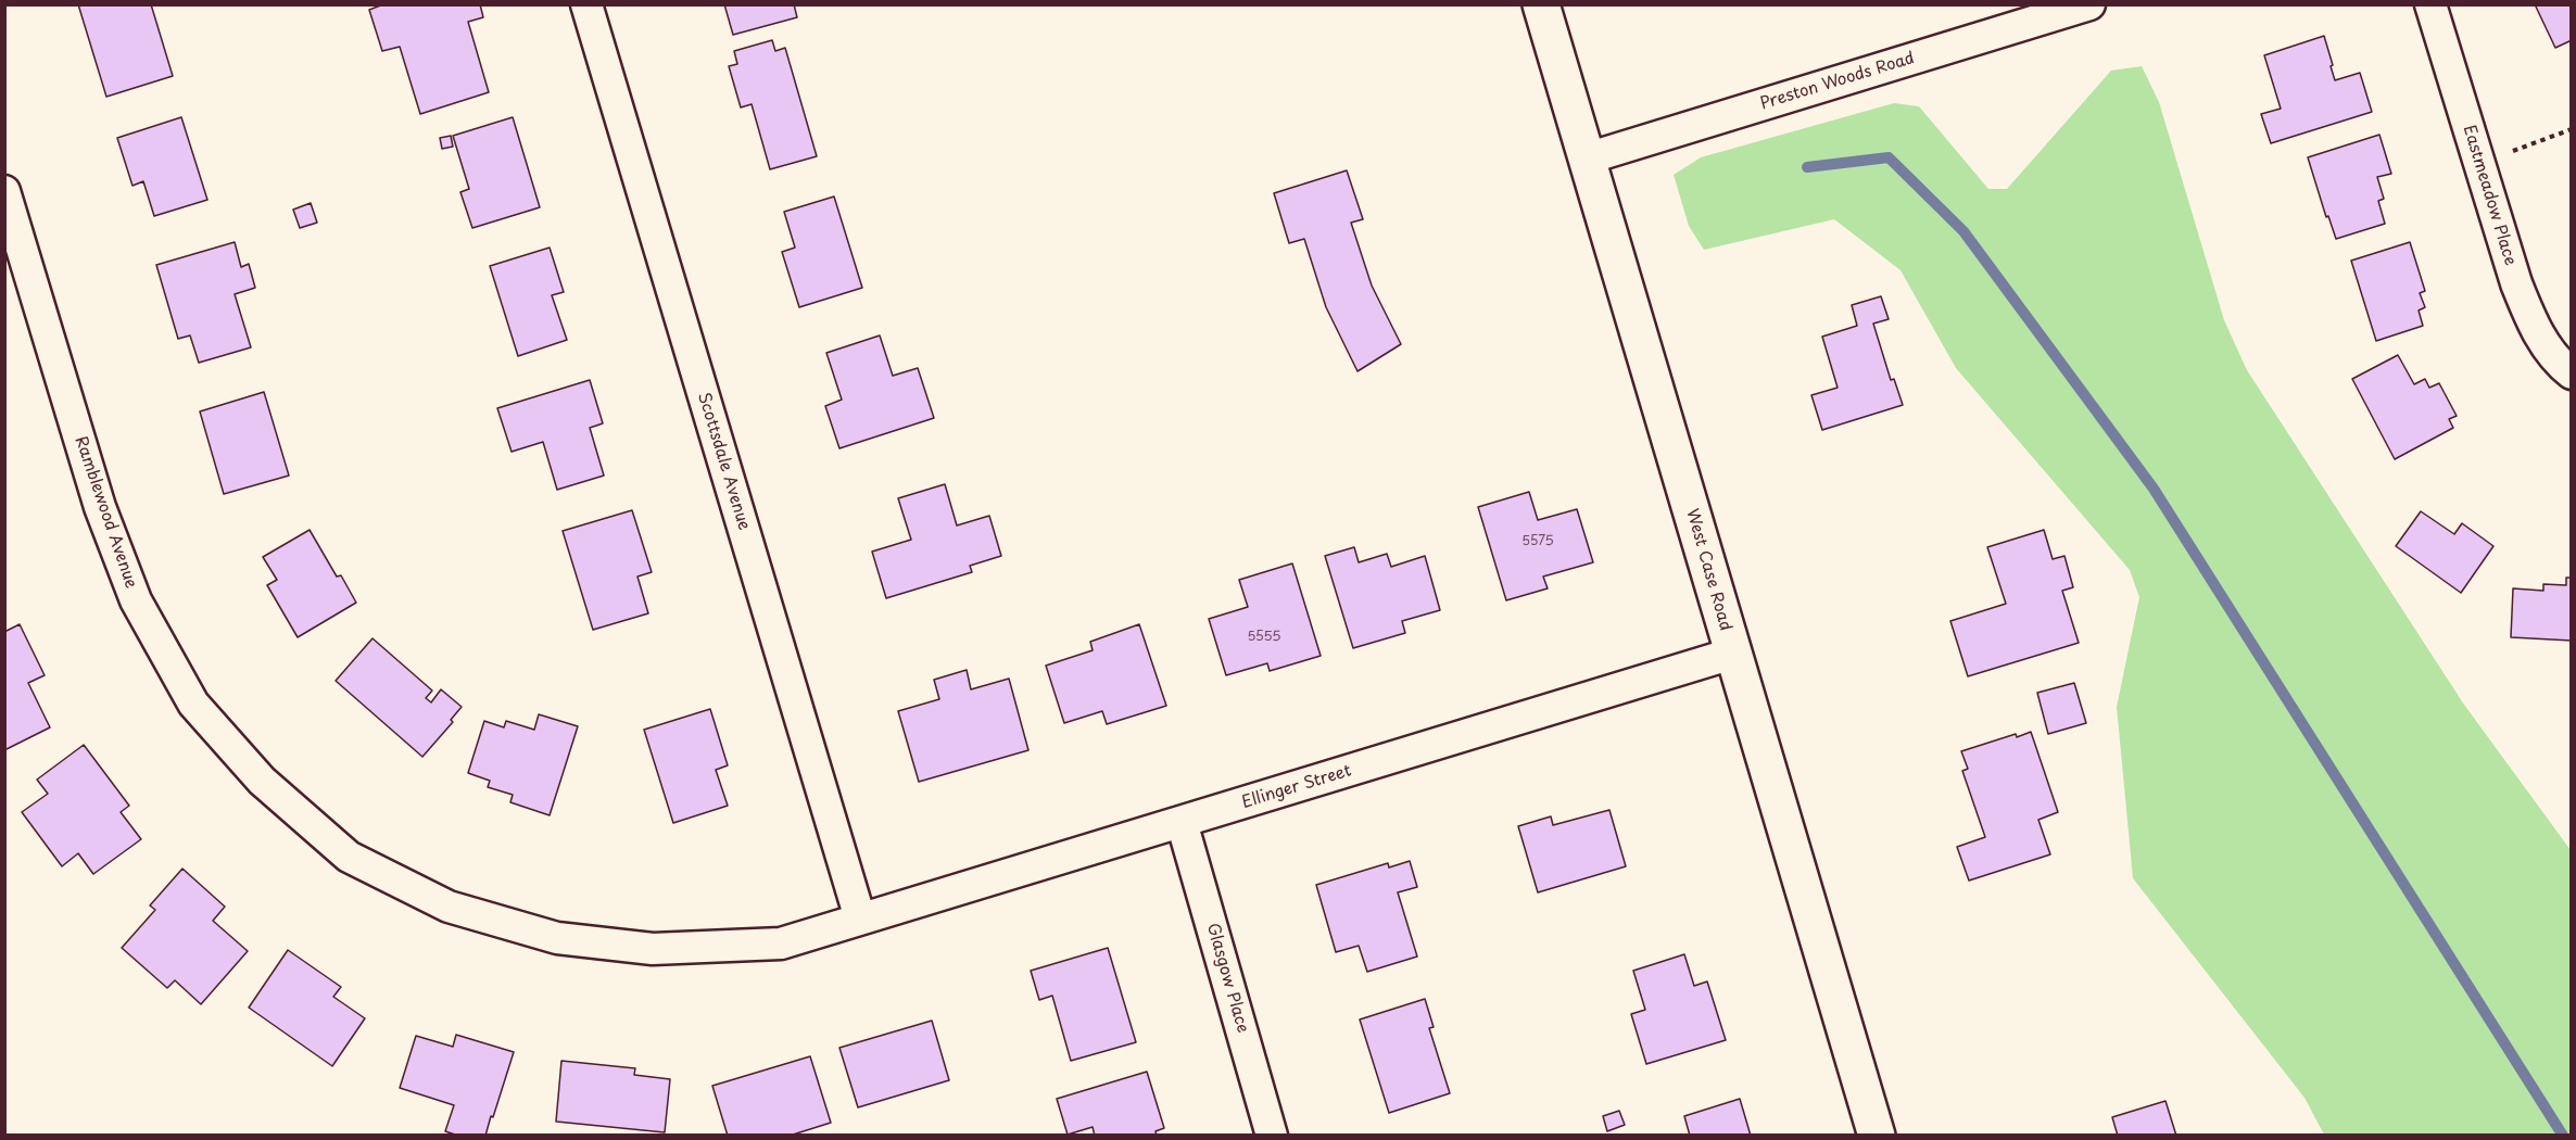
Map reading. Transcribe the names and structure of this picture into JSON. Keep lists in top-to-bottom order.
{
  "streets": {
    "main road": ["West Case Road"],
    "street": [
      "Preston Woods Road",
      "Eastmeadow Place",
      "Scottsdale Avenue",
      "Ramblewood Avenue",
      "Ellinger Street",
      "Glasgow Place"
    ]
  },
  "crossings": [
    ["Preston Woods Road", "West Case Road"],
    ["Scottsdale Avenue", "Ramblewood Avenue"],
    ["Scottsdale Avenue", "Ellinger Street"],
    ["Ramblewood Avenue", "Ellinger Street"],
    ["West Case Road", "Ellinger Street"],
    ["Ellinger Street", "Glasgow Place"]
  ],
  "house_numbers": ["5575", "5555"]
}
